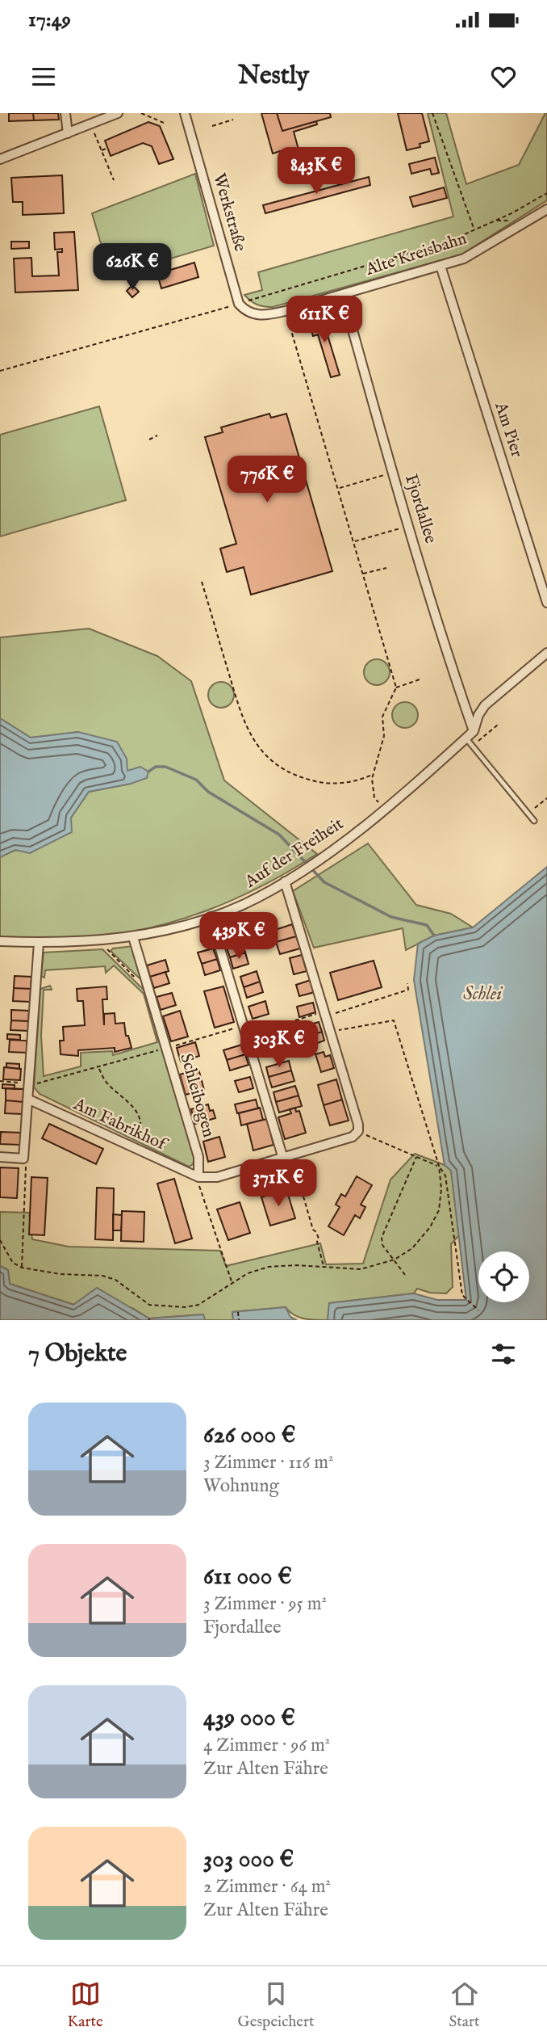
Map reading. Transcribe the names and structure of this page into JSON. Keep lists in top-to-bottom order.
{
  "streets": {
    "street": [
      "Werkstraße",
      "Alte Kreisbahn",
      "Am Pier",
      "Fjordallee",
      "Auf der Freiheit",
      "Schleibogen",
      "Am Fabrikhof"
    ]
  },
  "crossings": [
    ["Werkstraße", "Alte Kreisbahn"],
    ["Alte Kreisbahn", "Am Pier"],
    ["Alte Kreisbahn", "Fjordallee"],
    ["Fjordallee", "Auf der Freiheit"],
    ["Auf der Freiheit", "Schleibogen"],
    ["Schleibogen", "Am Fabrikhof"]
  ],
  "water": ["Schlei"],
  "page": {
    "status": "17:49",
    "header": "Nestly",
    "price": [
      "843K €",
      "626K €",
      "611K €",
      "776K €",
      "439K €",
      "303K €",
      "371K €"
    ],
    "heading": "7 Objekte",
    "list": [
      {
        "name": "626 000 €",
        "note": "3 Zimmer · 116 m² · Wohnung"
      },
      {
        "name": "611 000 €",
        "note": "3 Zimmer · 95 m² · Fjordallee"
      },
      {
        "name": "439 000 €",
        "note": "4 Zimmer · 96 m² · Zur Alten Fähre"
      },
      {
        "name": "303 000 €",
        "note": "2 Zimmer · 64 m² · Zur Alten Fähre"
      }
    ],
    "tabs": ["Karte", "Gespeichert", "Start"]
  }
}
